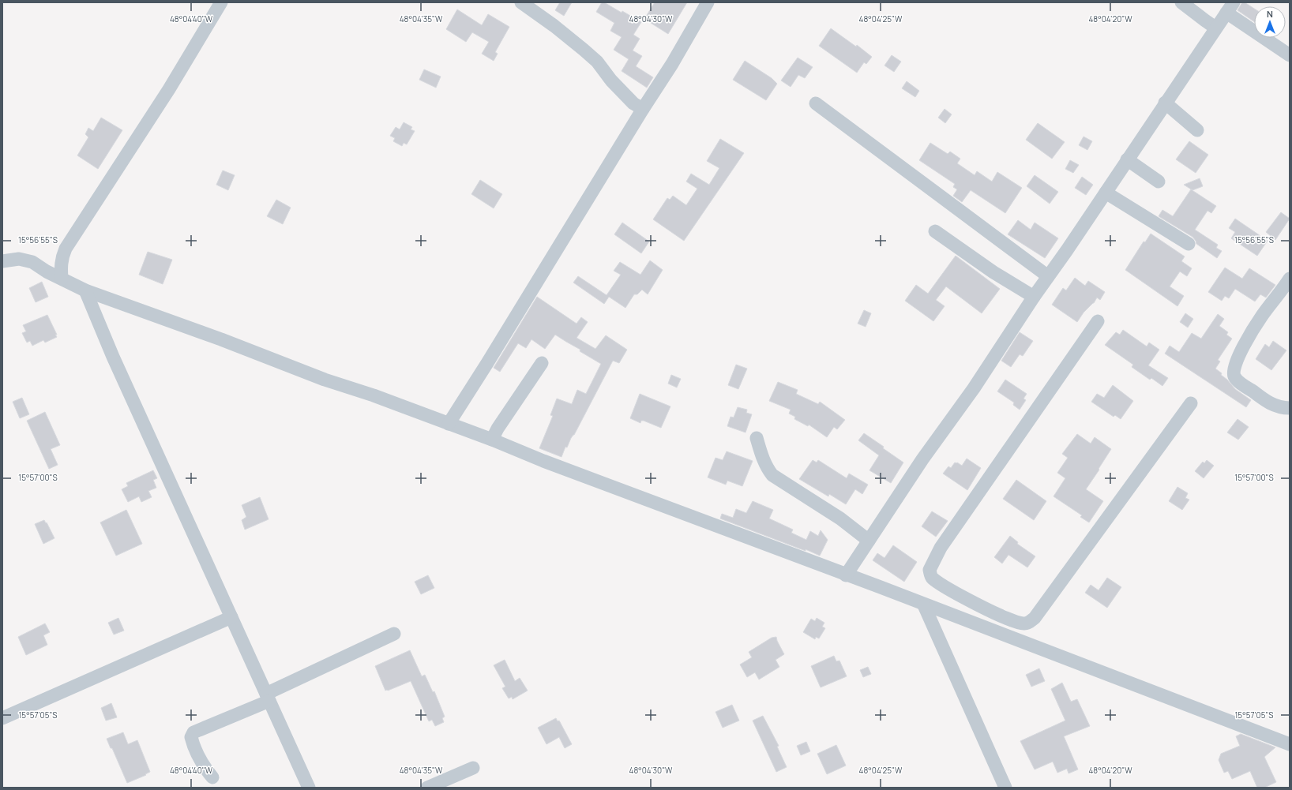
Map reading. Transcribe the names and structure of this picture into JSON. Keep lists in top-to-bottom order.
{
  "north": "top",
  "coordinates": [
    "48°04'40\"W",
    "48°04'35\"W",
    "48°04'30\"W",
    "48°04'25\"W",
    "48°04'20\"W",
    "15°56'55\"S",
    "15°57'00\"S",
    "15°57'05\"S"
  ]
}
